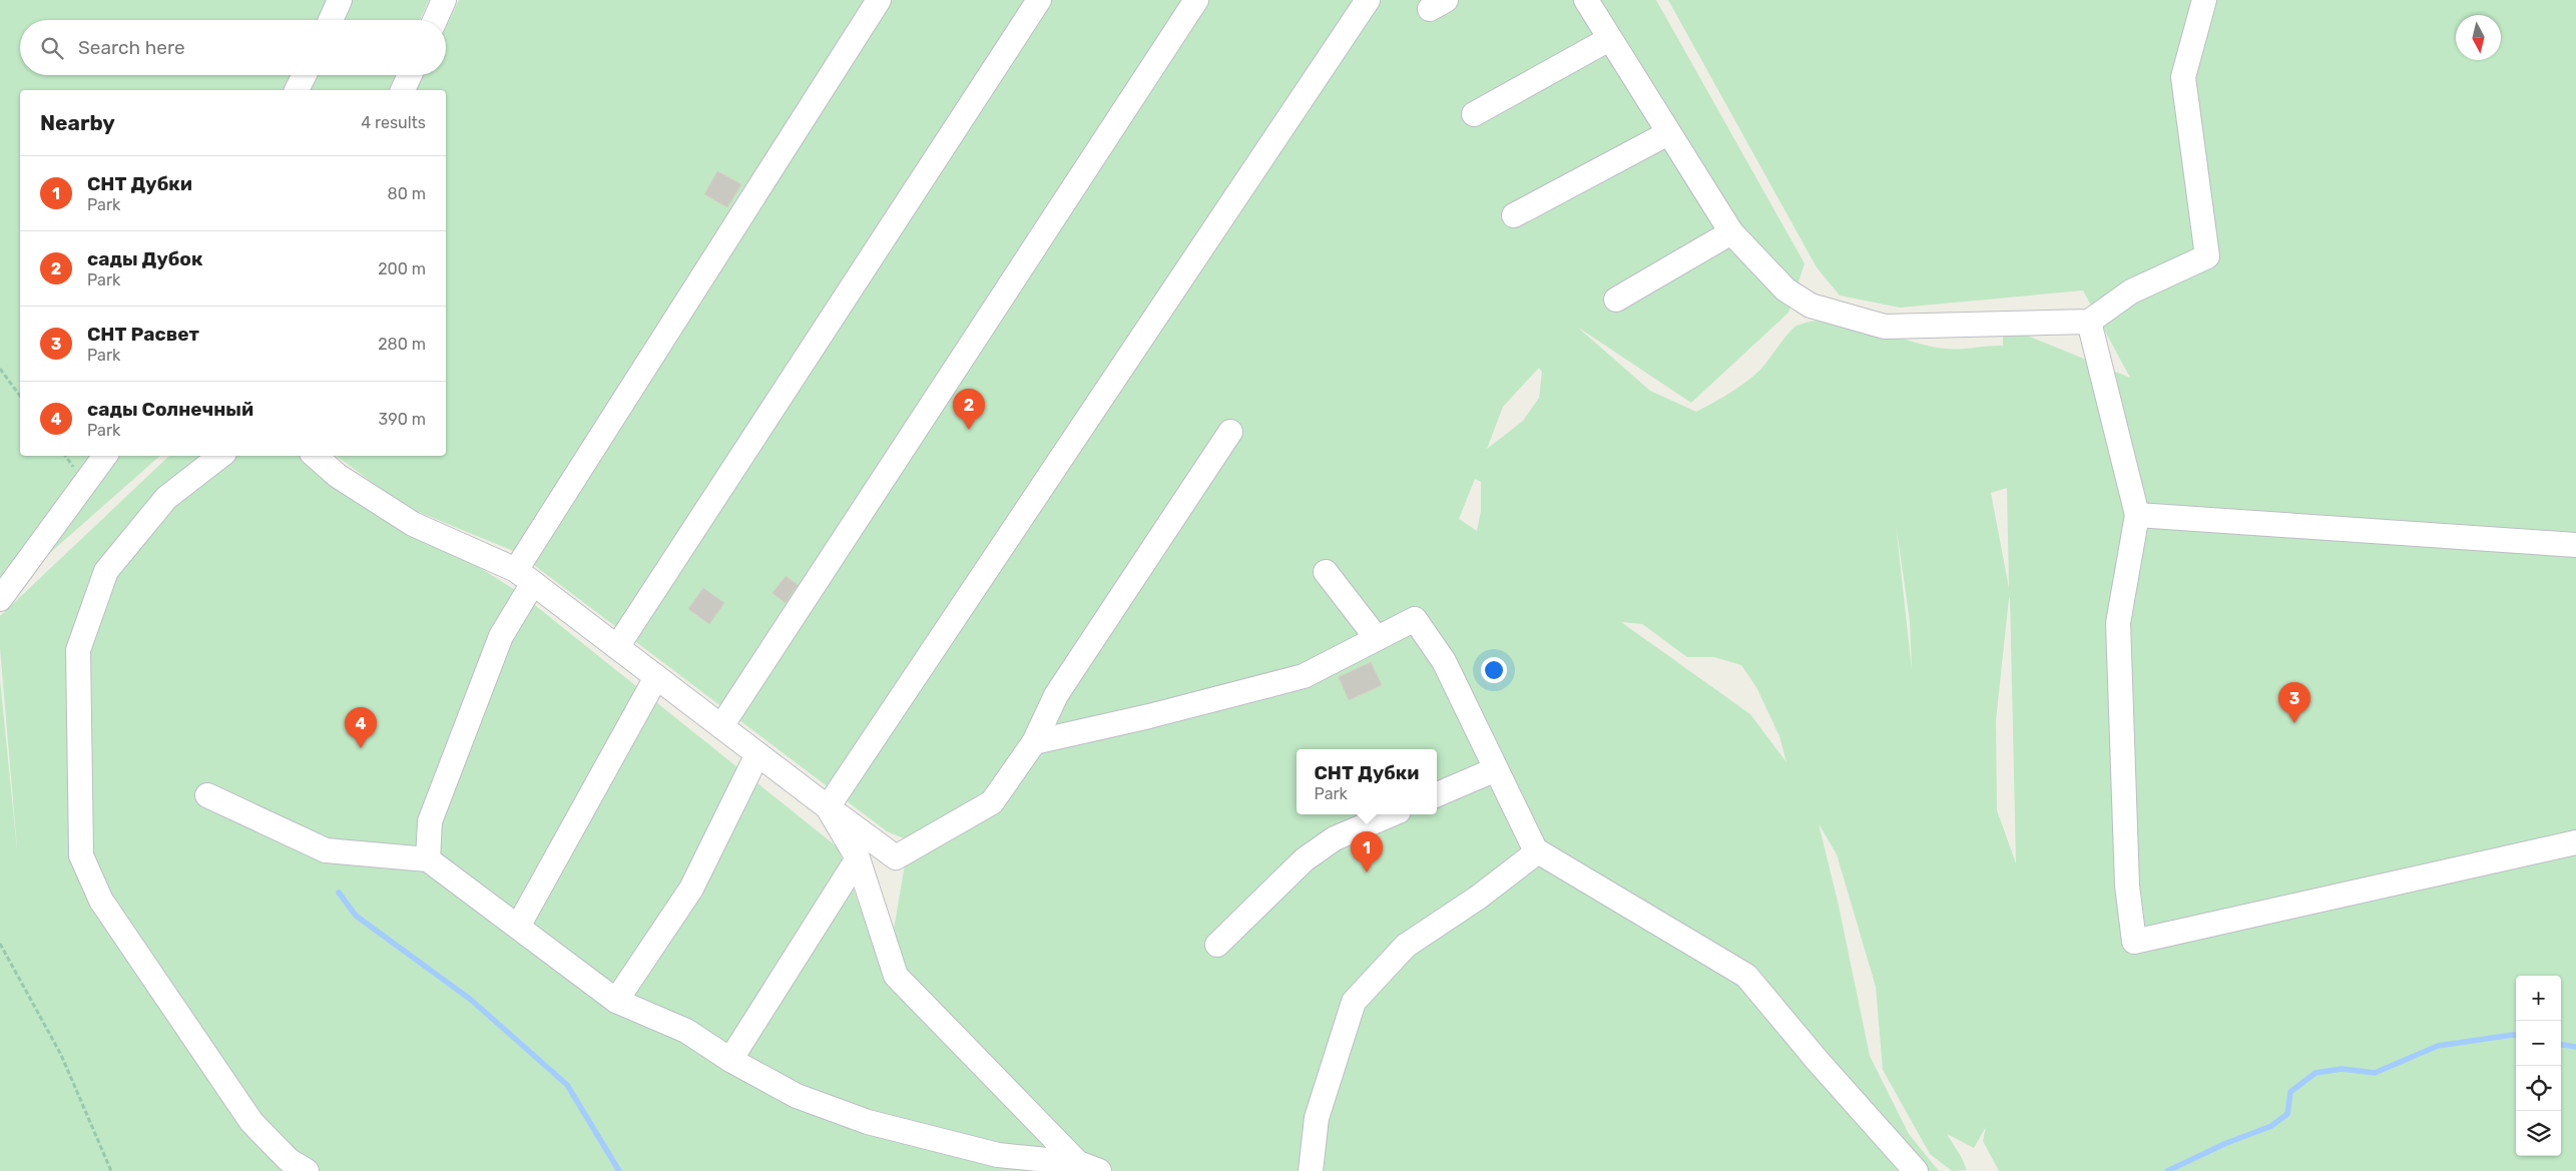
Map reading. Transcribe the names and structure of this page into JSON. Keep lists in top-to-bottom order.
{
  "north": "bottom",
  "page": {
    "search": "Search here",
    "heading": ["Nearby", "4 results"],
    "list": [
      {
        "mark": "1",
        "name": "СНТ Дубки",
        "note": "Park",
        "value": "80 m"
      },
      {
        "mark": "2",
        "name": "сады Дубок",
        "note": "Park",
        "value": "200 m"
      },
      {
        "mark": "3",
        "name": "СНТ Расвет",
        "note": "Park",
        "value": "280 m"
      },
      {
        "mark": "4",
        "name": "сады Солнечный",
        "note": "Park",
        "value": "390 m"
      }
    ],
    "pins": [
      "2",
      "3",
      "4",
      "1"
    ],
    "popup": ["СНТ Дубки", "Park"],
    "map_buttons": ["+", "−"]
  }
}
